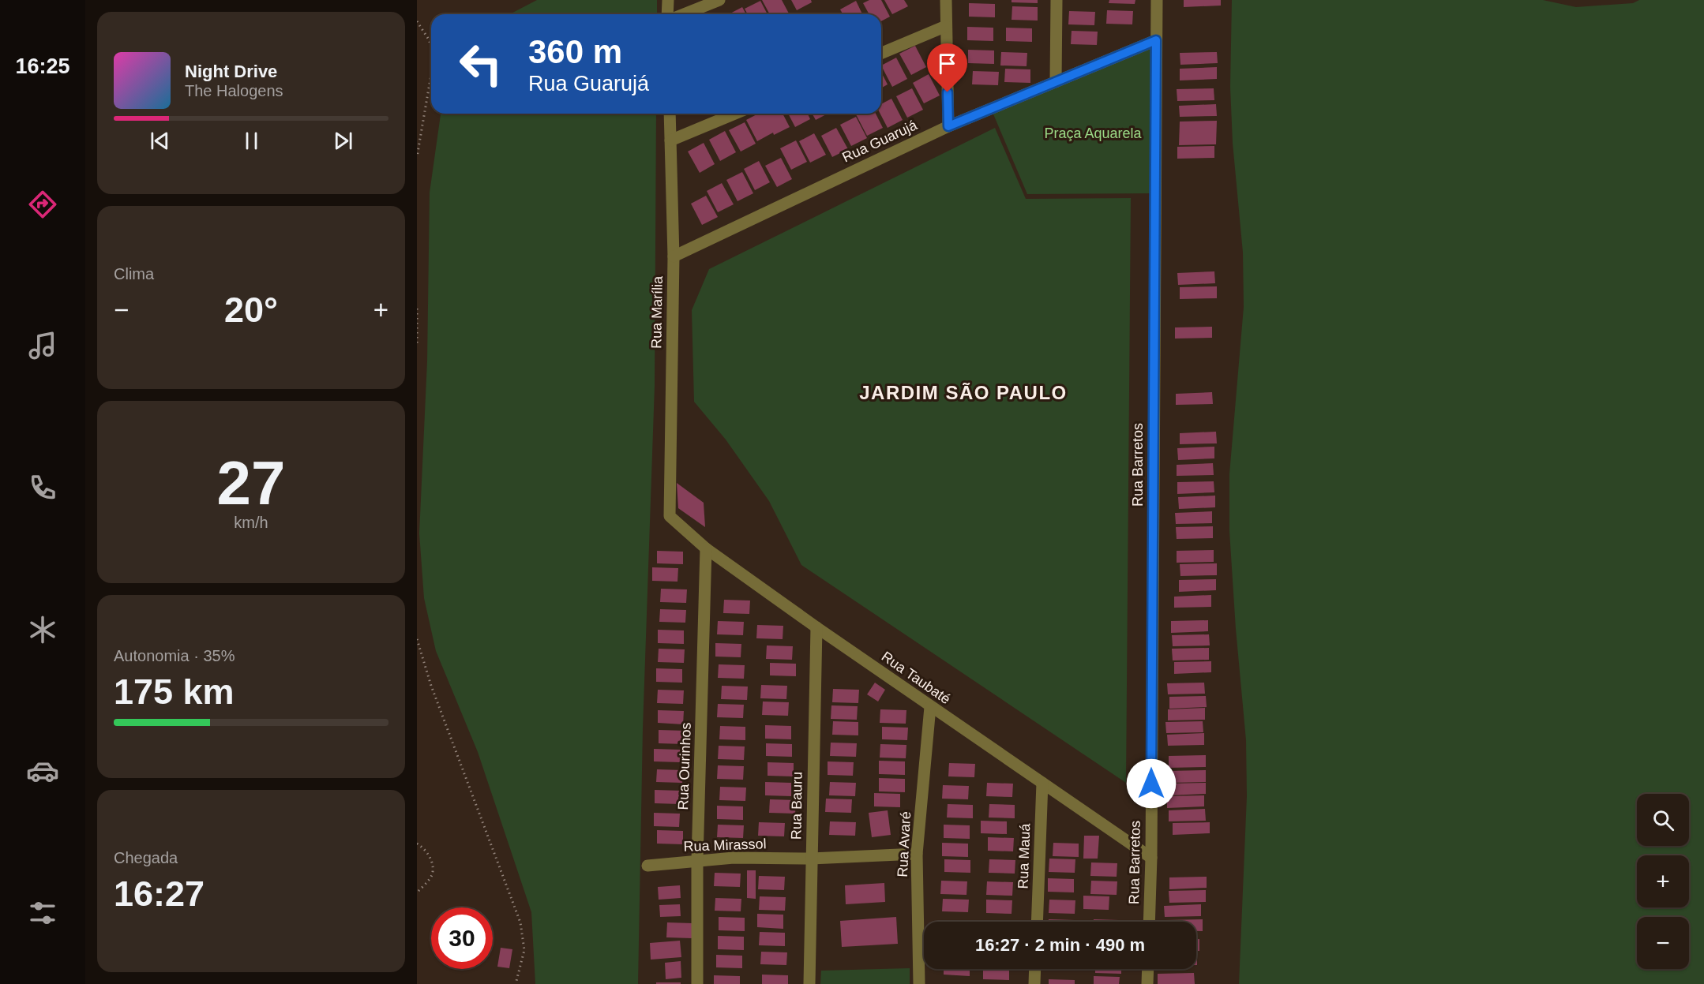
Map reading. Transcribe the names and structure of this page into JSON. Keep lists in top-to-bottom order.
{
  "streets": {
    "street": [
      "Rua Guarujá",
      "Rua Marília",
      "Rua Barretos",
      "Rua Taubaté",
      "Rua Ourinhos",
      "Rua Bauru",
      "Rua Avaré",
      "Rua Mirassol",
      "Rua Mauá"
    ]
  },
  "crossings": [
    ["Rua Guarujá", "Rua Marília"],
    ["Rua Guarujá", "Rua Barretos"],
    ["Rua Marília", "Rua Taubaté"],
    ["Rua Barretos", "Rua Taubaté"],
    ["Rua Taubaté", "Rua Ourinhos"],
    ["Rua Taubaté", "Rua Bauru"],
    ["Rua Taubaté", "Rua Avaré"],
    ["Rua Taubaté", "Rua Mauá"],
    ["Rua Ourinhos", "Rua Mirassol"],
    ["Rua Bauru", "Rua Mirassol"],
    ["Rua Avaré", "Rua Mirassol"]
  ],
  "districts": ["JARDIM SÃO PAULO"],
  "parks": ["Praça Aquarela"],
  "page": {
    "tabs": "16:25",
    "turn": ["360 m", "Rua Guarujá"],
    "song": ["Night Drive", "The Halogens"],
    "tile": [
      "Clima",
      ["27", "km/h"],
      ["Autonomia · 35%", "175 km"],
      ["Chegada", "16:27"]
    ],
    "heat": ["−", "20°", "+"],
    "map_buttons": ["+", "−"],
    "limit": "30",
    "trip": "16:27 · 2 min · 490 m"
  }
}
